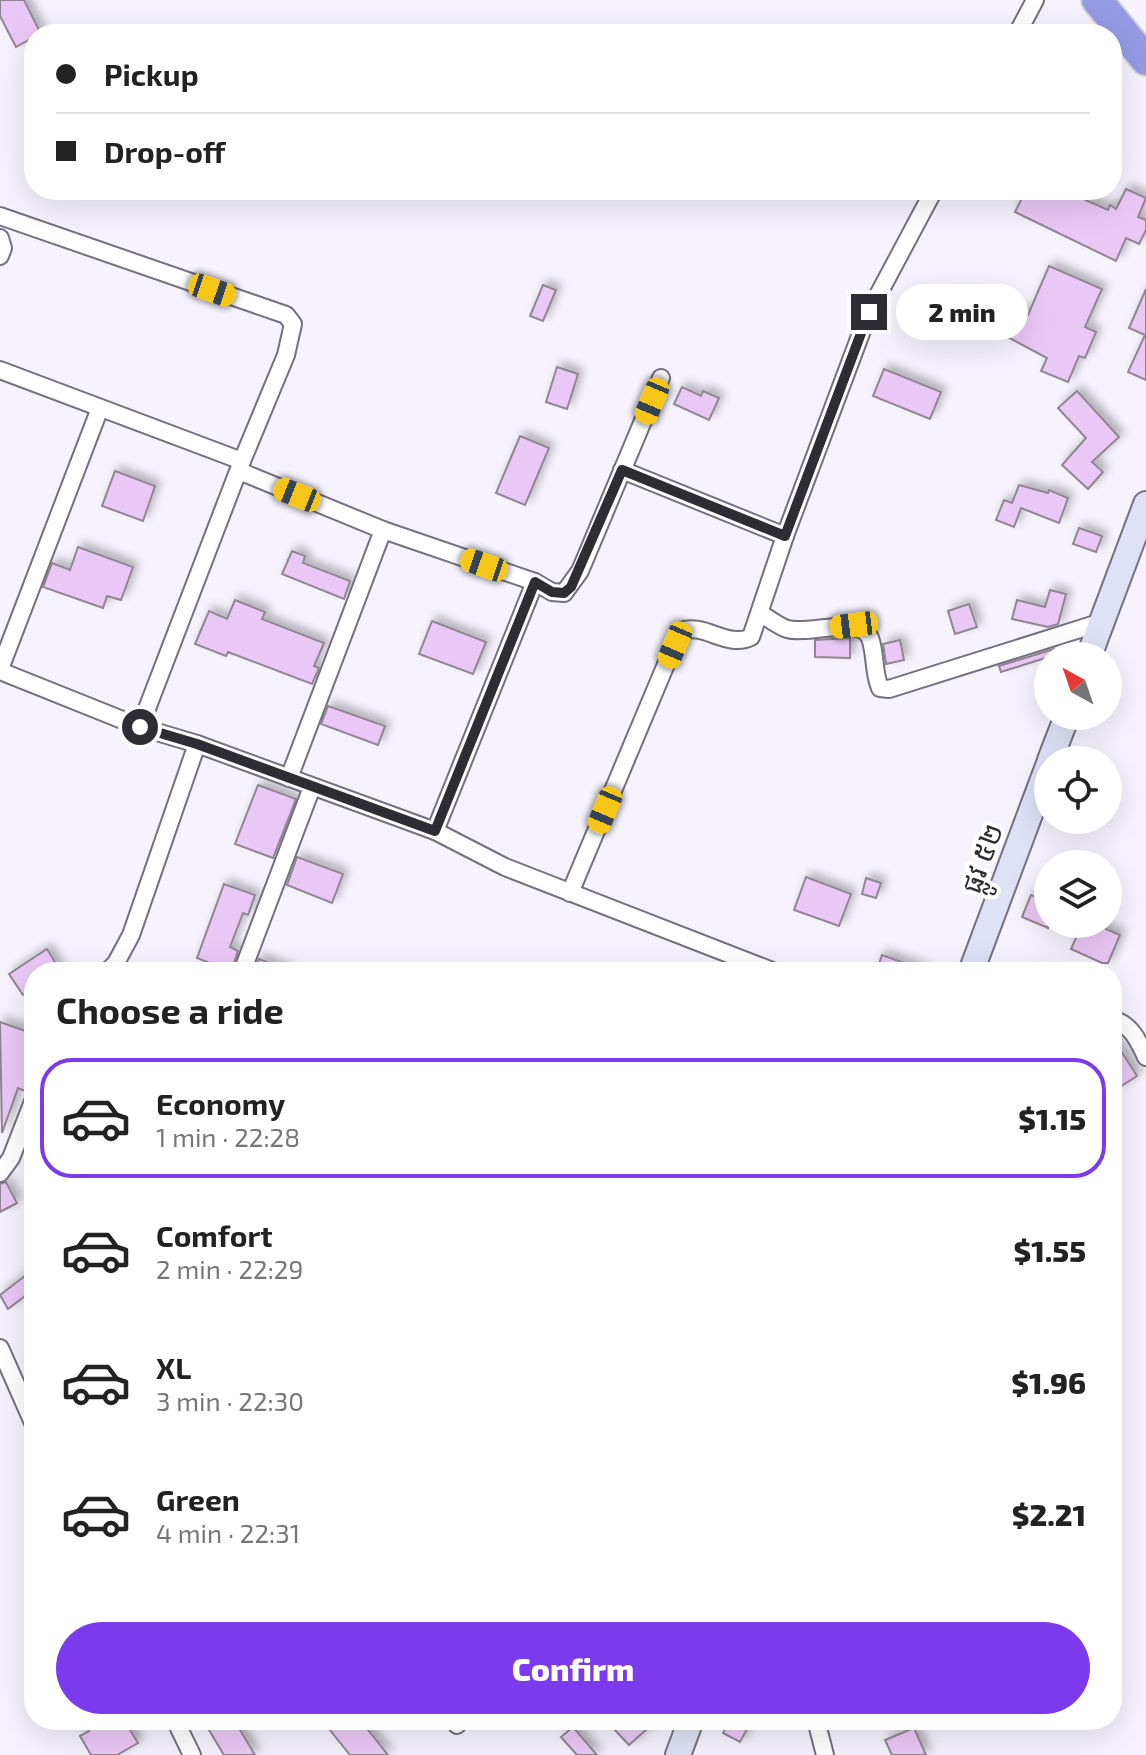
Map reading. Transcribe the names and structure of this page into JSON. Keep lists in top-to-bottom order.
{
  "streets": {
    "street": ["ផ្លូវ ៥២"]
  },
  "north": "top left",
  "page": {
    "banner": ["Pickup", "Drop-off"],
    "bubble": "2 min",
    "heading": "Choose a ride",
    "list": [
      {
        "name": "Economy",
        "note": "1 min · 22:28",
        "value": "$1.15"
      },
      {
        "name": "Comfort",
        "note": "2 min · 22:29",
        "value": "$1.55"
      },
      {
        "name": "XL",
        "note": "3 min · 22:30",
        "value": "$1.96"
      },
      {
        "name": "Green",
        "note": "4 min · 22:31",
        "value": "$2.21"
      }
    ],
    "buttons": "Confirm"
  }
}
